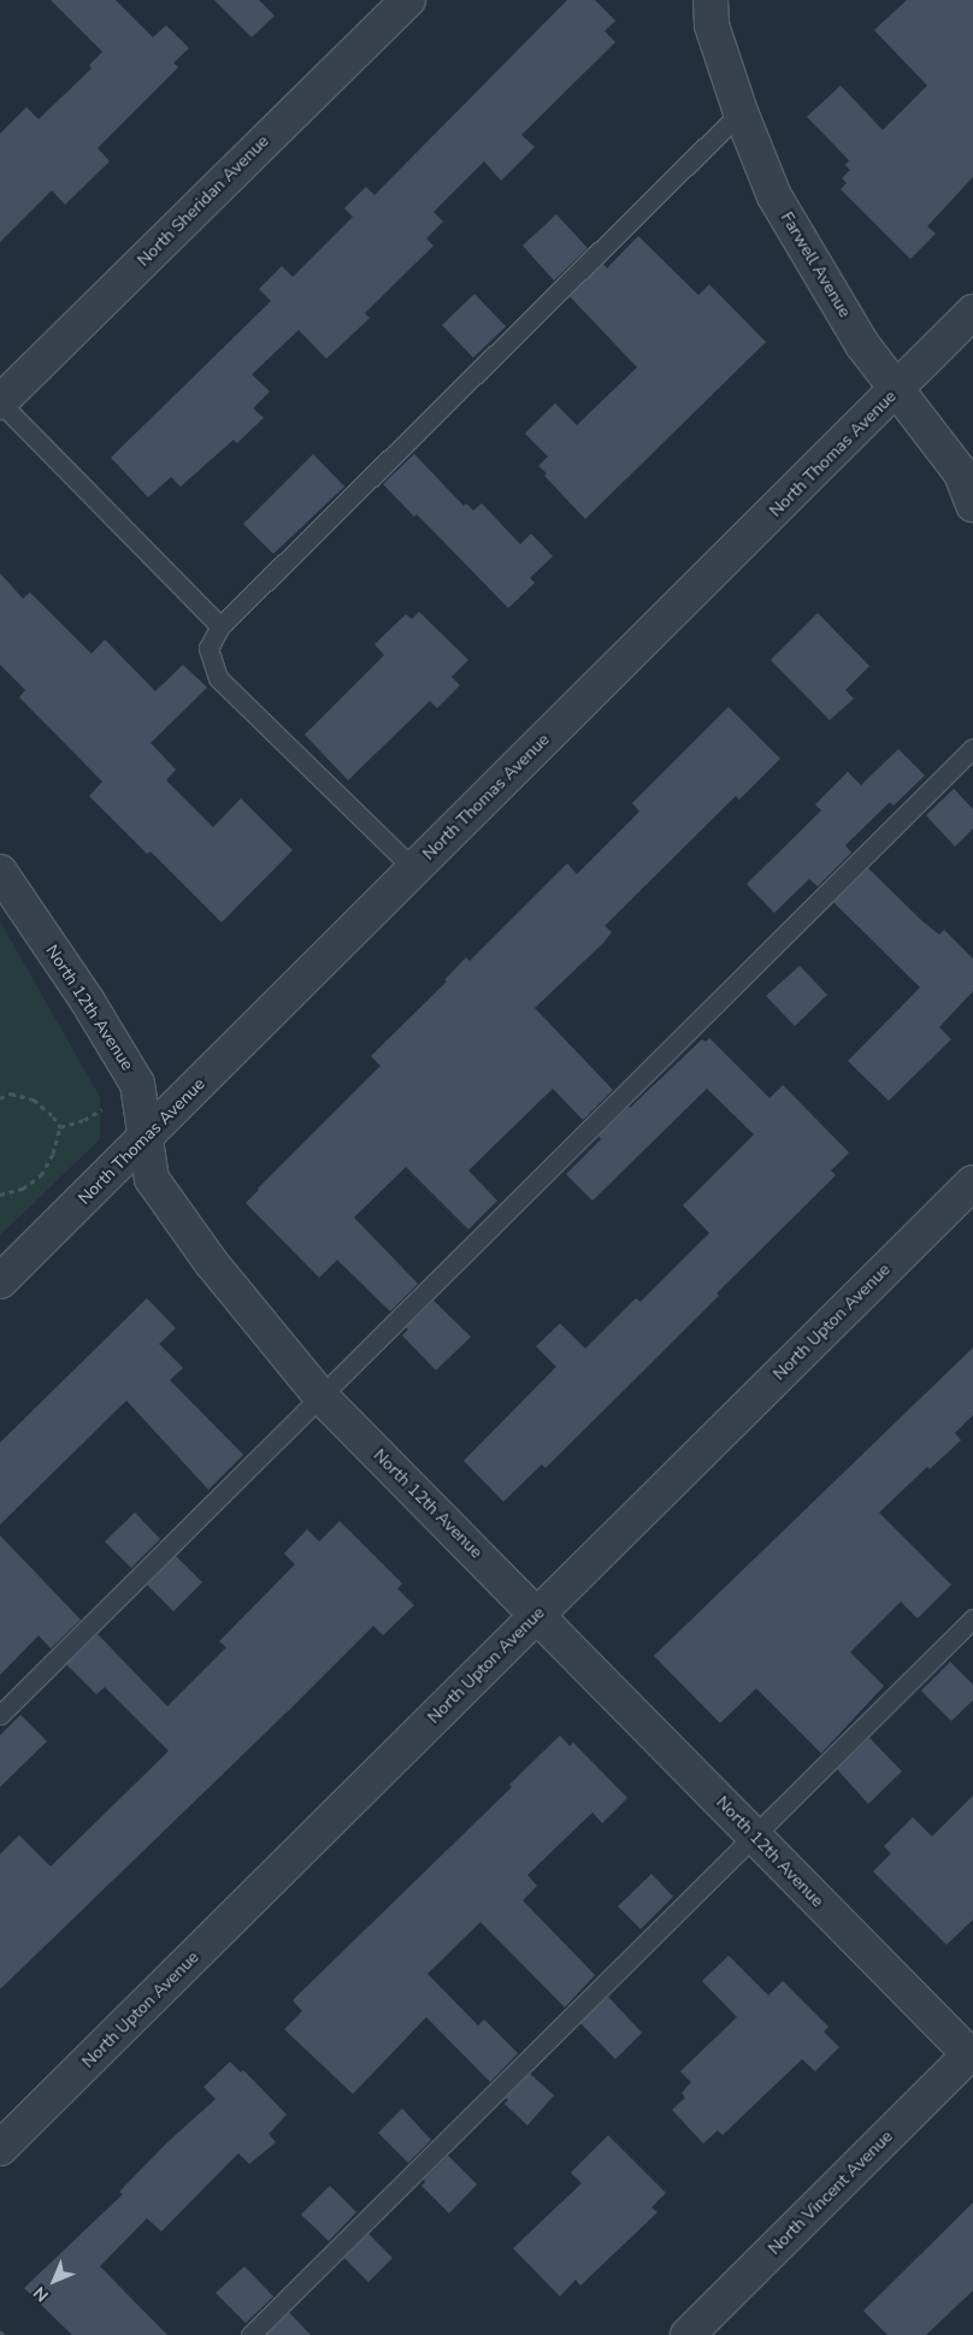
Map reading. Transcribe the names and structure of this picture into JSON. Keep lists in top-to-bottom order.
{
  "streets": {
    "street": [
      "North Sheridan Avenue",
      "Farwell Avenue",
      "North Thomas Avenue",
      "North 12th Avenue",
      "North Upton Avenue",
      "North Vincent Avenue"
    ]
  },
  "crossings": [
    ["Farwell Avenue", "North Thomas Avenue"],
    ["North Thomas Avenue", "North 12th Avenue"],
    ["North 12th Avenue", "North Upton Avenue"],
    ["North 12th Avenue", "North Vincent Avenue"]
  ],
  "north": "bottom left"
}
